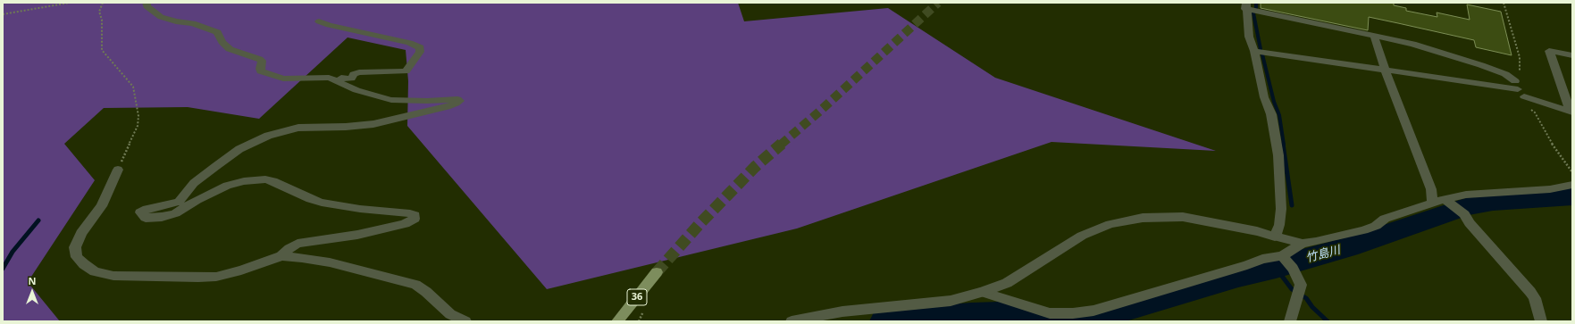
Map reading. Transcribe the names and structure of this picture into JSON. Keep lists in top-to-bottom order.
{
  "streets": {
    "main road": ["36"]
  },
  "water": ["竹島川"],
  "north": "top"
}
